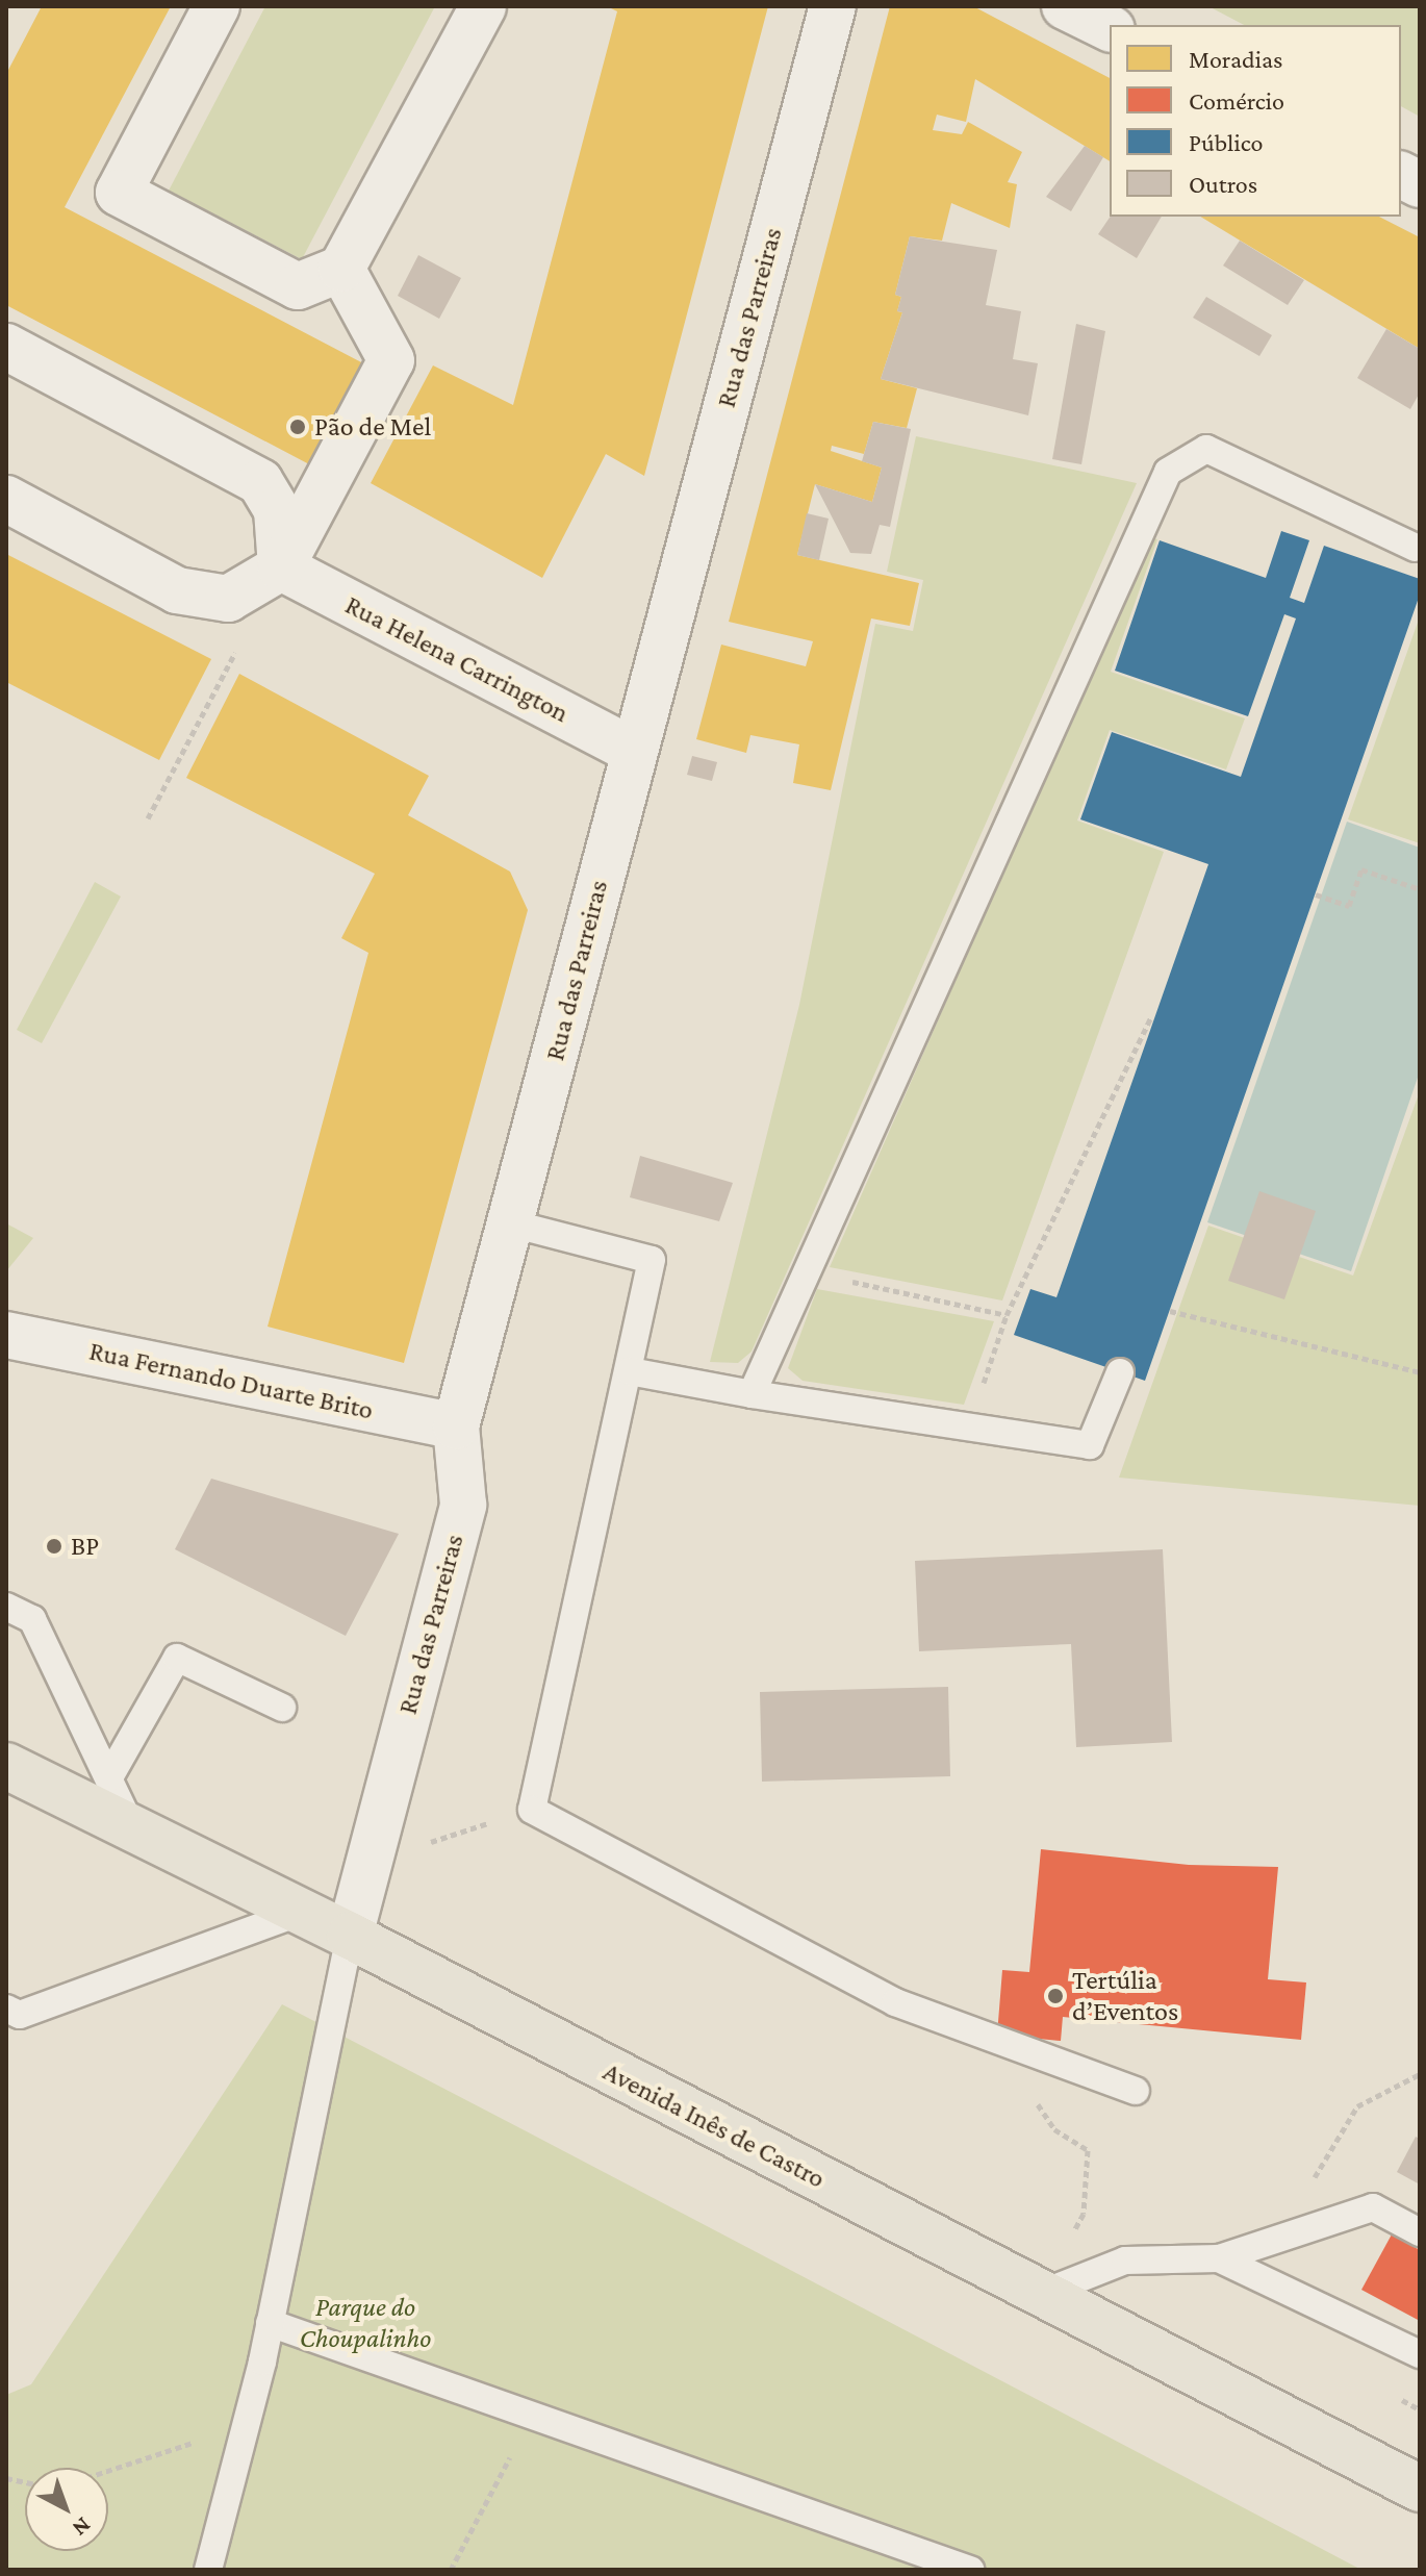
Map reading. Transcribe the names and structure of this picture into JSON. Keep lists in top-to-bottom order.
{
  "streets": {
    "main road": ["Avenida Inês de Castro"],
    "street": ["Rua das Parreiras", "Rua Helena Carrington", "Rua Fernando Duarte Brito"]
  },
  "crossings": [
    ["Rua das Parreiras", "Rua Helena Carrington"],
    ["Rua das Parreiras", "Rua Fernando Duarte Brito"],
    ["Rua das Parreiras", "Avenida Inês de Castro"]
  ],
  "parks": ["Parque do Choupalinho"],
  "places": ["Pão de Mel", "BP", "Tertúlia d’Eventos"],
  "legend": [
    "Moradias",
    "Comércio",
    "Público",
    "Outros"
  ],
  "north": "bottom right"
}
